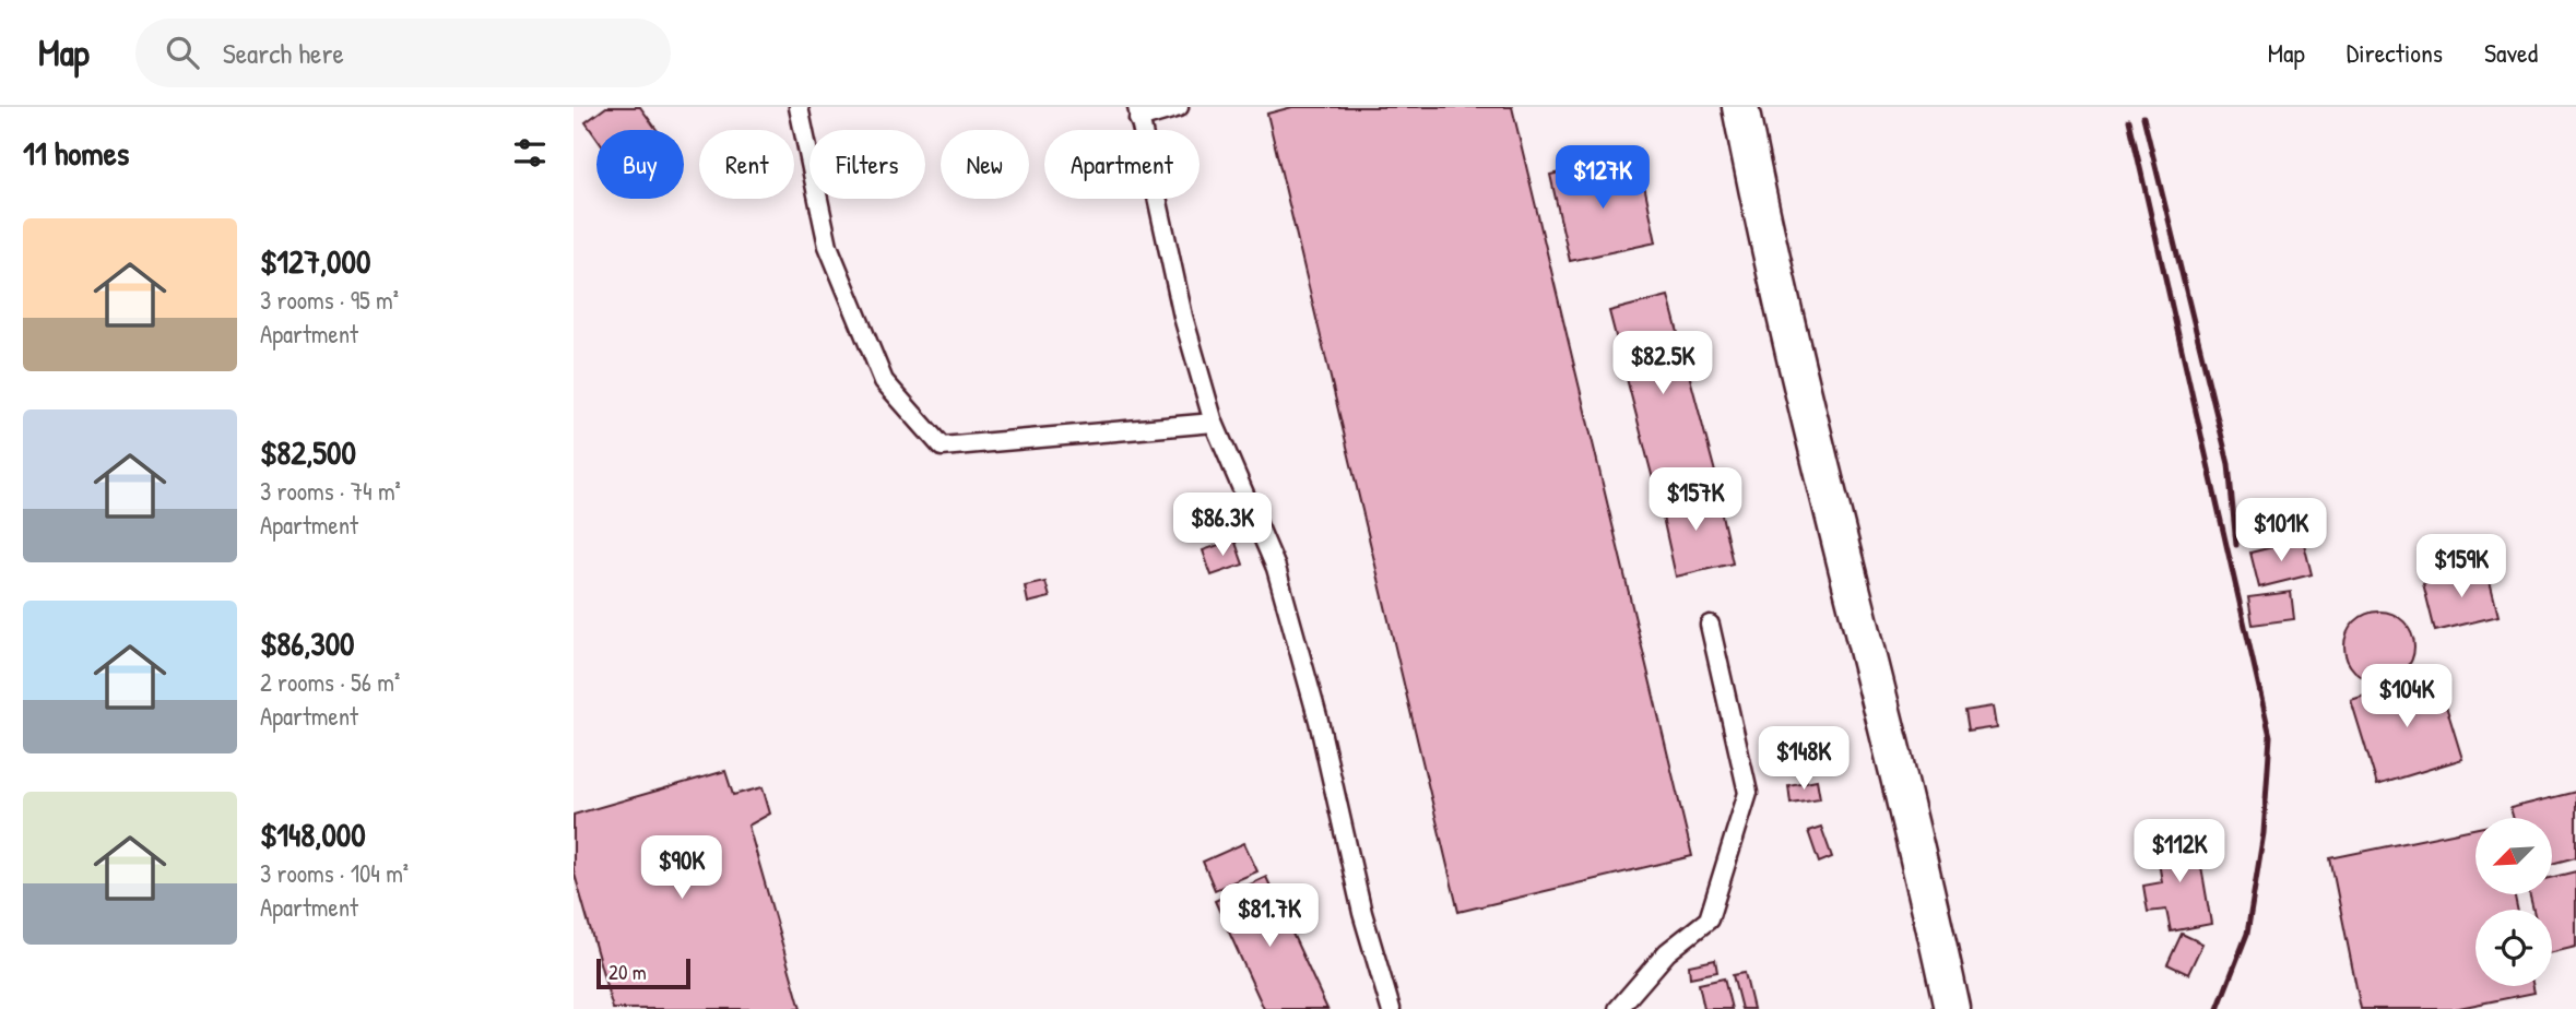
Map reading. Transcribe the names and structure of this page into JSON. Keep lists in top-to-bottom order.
{
  "scale_bar": "20 m",
  "north": "bottom left",
  "page": {
    "header": "Map",
    "search": "Search here",
    "nav": ["Map", "Directions", "Saved"],
    "heading": "11 homes",
    "chip": [
      "Buy",
      "Rent",
      "Filters",
      "New",
      "Apartment"
    ],
    "price": [
      "$127K",
      "$82.5K",
      "$157K",
      "$86.3K",
      "$101K",
      "$159K",
      "$104K",
      "$148K",
      "$112K",
      "$90K",
      "$81.7K"
    ],
    "list": [
      {
        "name": "$127,000",
        "note": "3 rooms · 95 m² · Apartment"
      },
      {
        "name": "$82,500",
        "note": "3 rooms · 74 m² · Apartment"
      },
      {
        "name": "$86,300",
        "note": "2 rooms · 56 m² · Apartment"
      },
      {
        "name": "$148,000",
        "note": "3 rooms · 104 m² · Apartment"
      }
    ],
    "scale": "20 m"
  }
}
